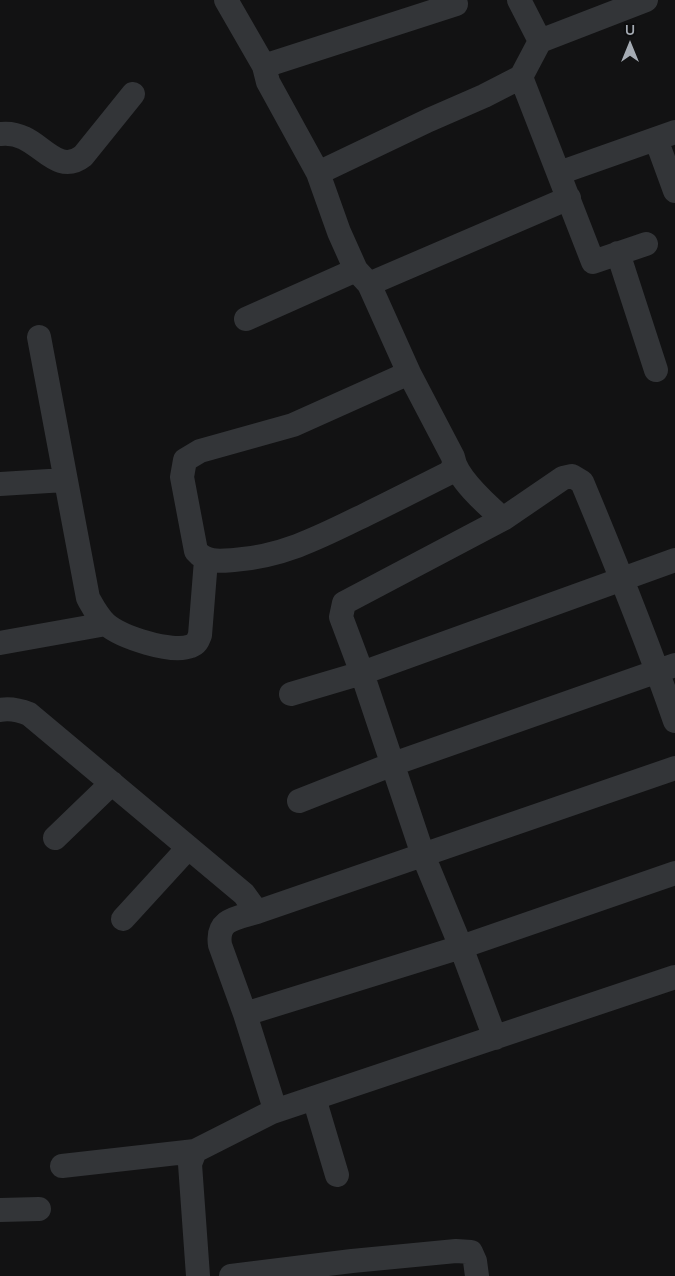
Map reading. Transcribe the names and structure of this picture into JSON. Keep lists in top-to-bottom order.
{
  "north": "top"
}
